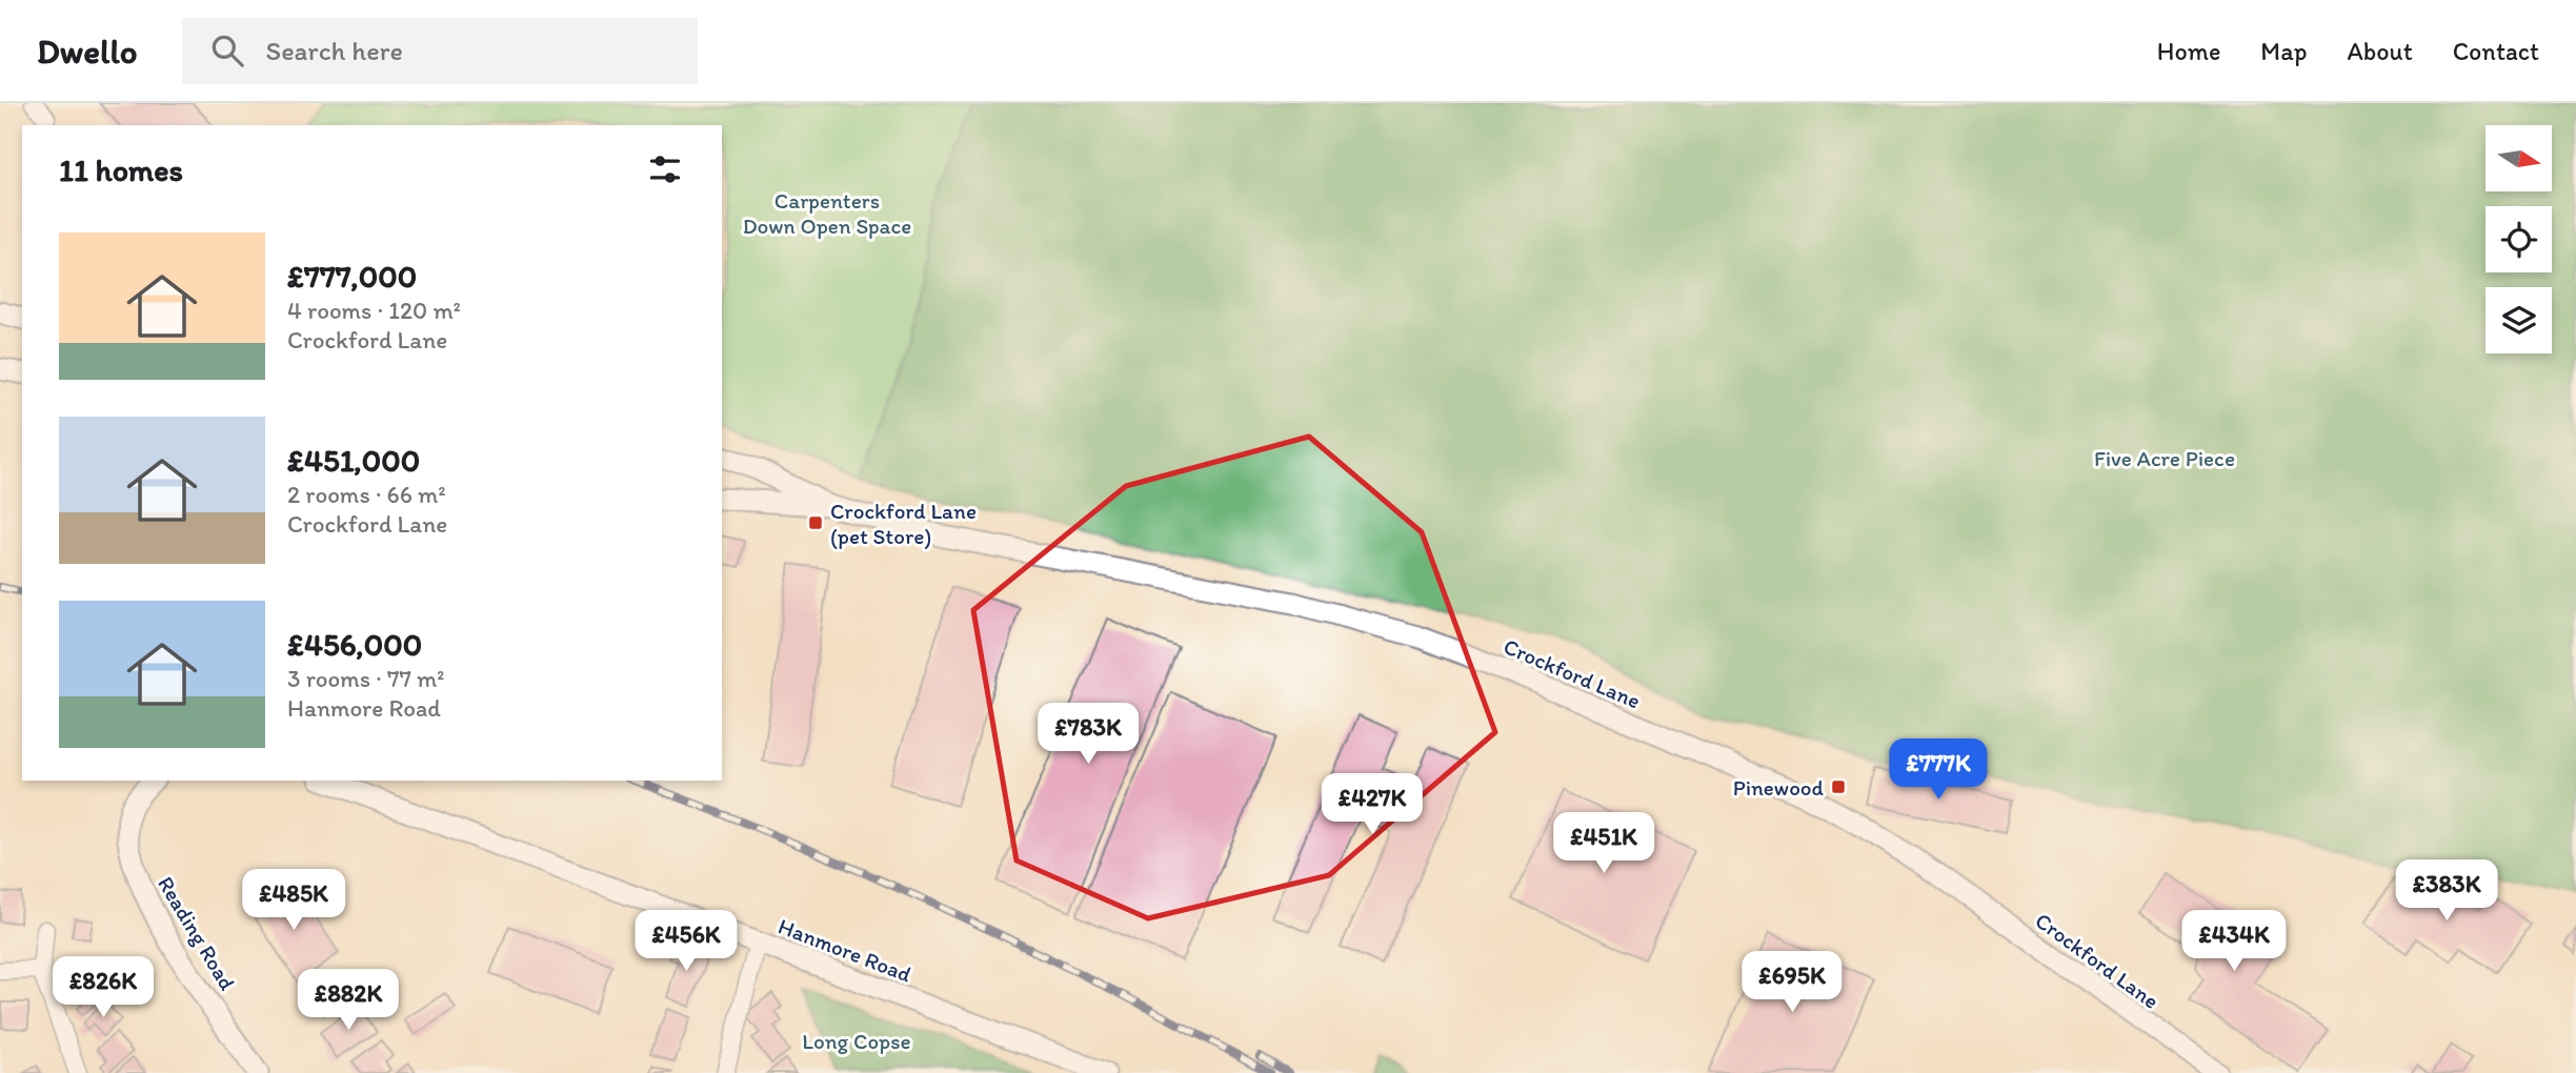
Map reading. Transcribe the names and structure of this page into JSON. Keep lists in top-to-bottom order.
{
  "streets": {
    "street": ["Crockford Lane", "Reading Road", "Hanmore Road"]
  },
  "parks": ["Carpenters Down Open Space", "Five Acre Piece", "Long Copse"],
  "places": {
    "transit": ["Crockford Lane (pet Store)", "Pinewood"]
  },
  "north": "right",
  "page": {
    "header": "Dwello",
    "search": "Search here",
    "nav": [
      "Home",
      "Map",
      "About",
      "Contact"
    ],
    "heading": "11 homes",
    "list": [
      {
        "name": "£777,000",
        "note": "4 rooms · 120 m² · Crockford Lane"
      },
      {
        "name": "£451,000",
        "note": "2 rooms · 66 m² · Crockford Lane"
      },
      {
        "name": "£456,000",
        "note": "3 rooms · 77 m² · Hanmore Road"
      }
    ],
    "price": [
      "£783K",
      "£777K",
      "£427K",
      "£451K",
      "£383K",
      "£485K",
      "£456K",
      "£434K",
      "£695K",
      "£826K",
      "£882K"
    ]
  }
}
